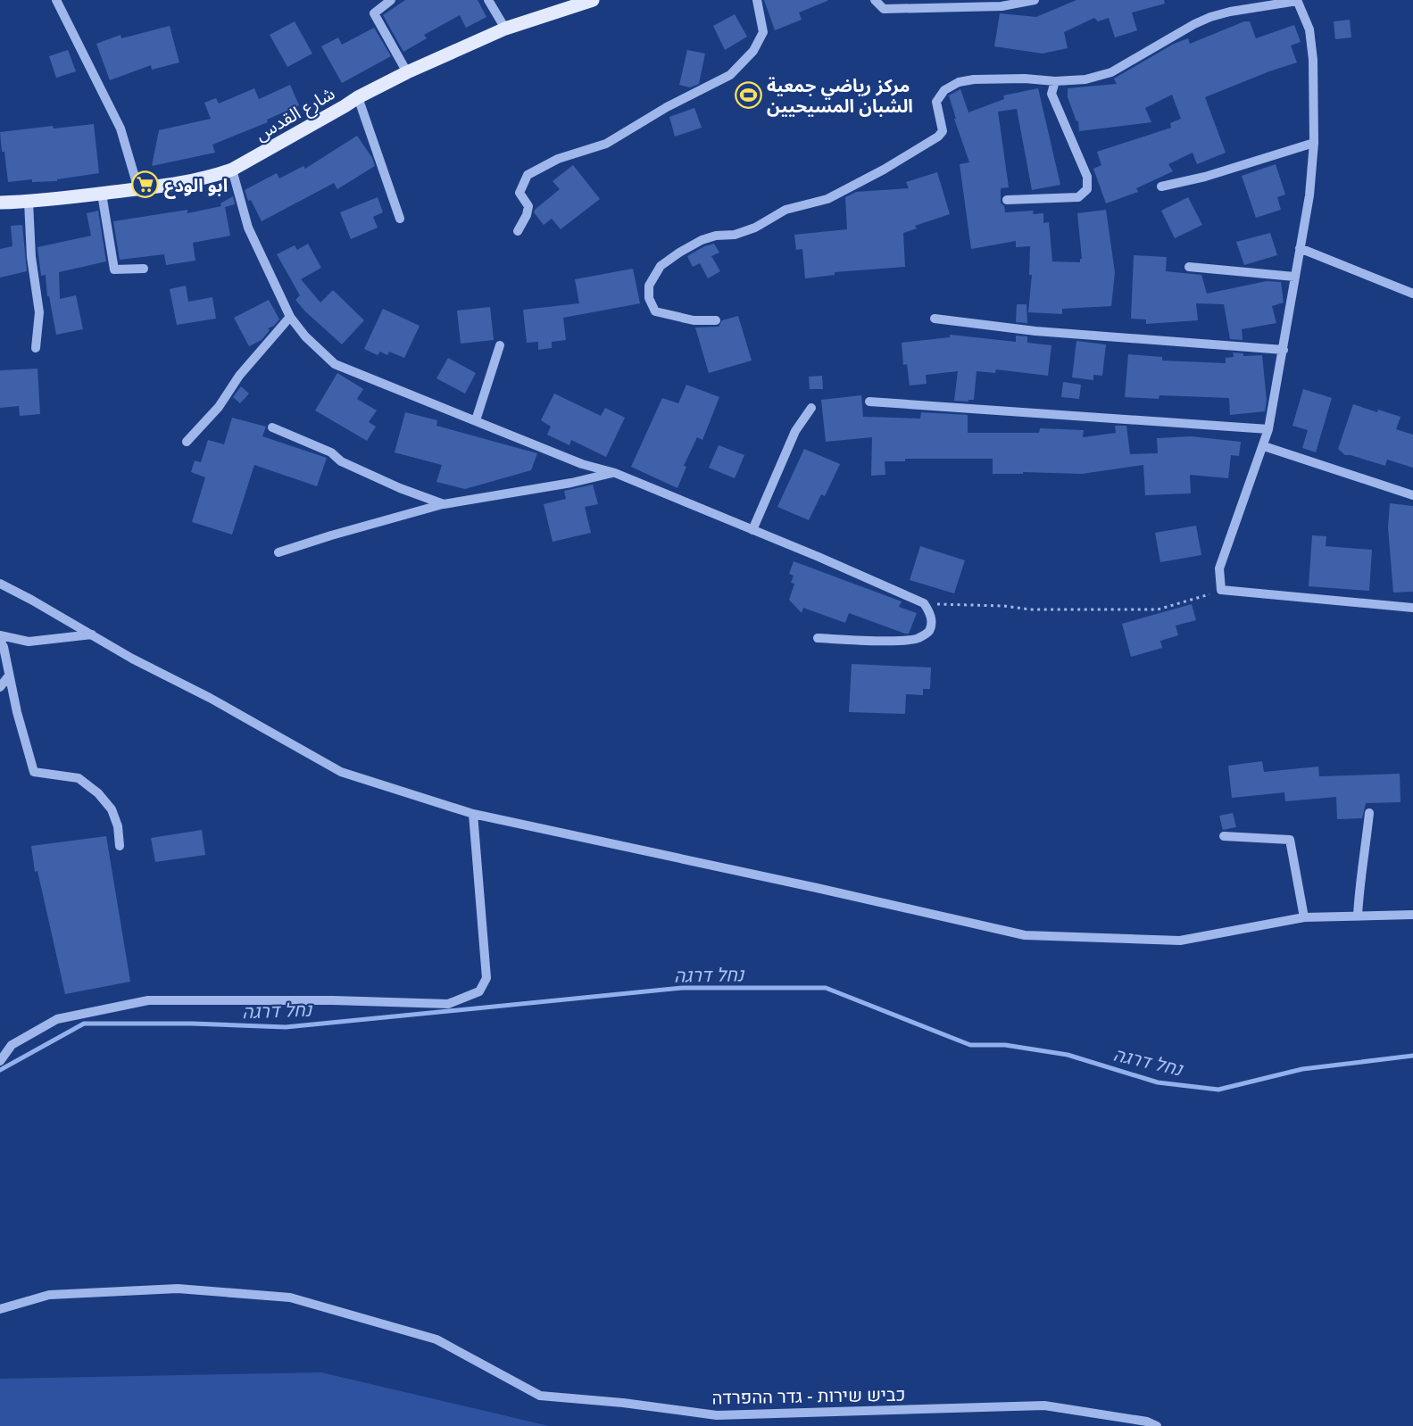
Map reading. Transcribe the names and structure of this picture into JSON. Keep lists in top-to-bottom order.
{
  "streets": {
    "main road": ["شارع القدس"],
    "street": ["כביש שירות - גדר ההפרדה"]
  },
  "water": ["נחל דרגה"],
  "places": {
    "sports": ["مركز رياضي جمعية الشبان المسيحيين"],
    "supermarket": ["ابو الودع"]
  }
}
